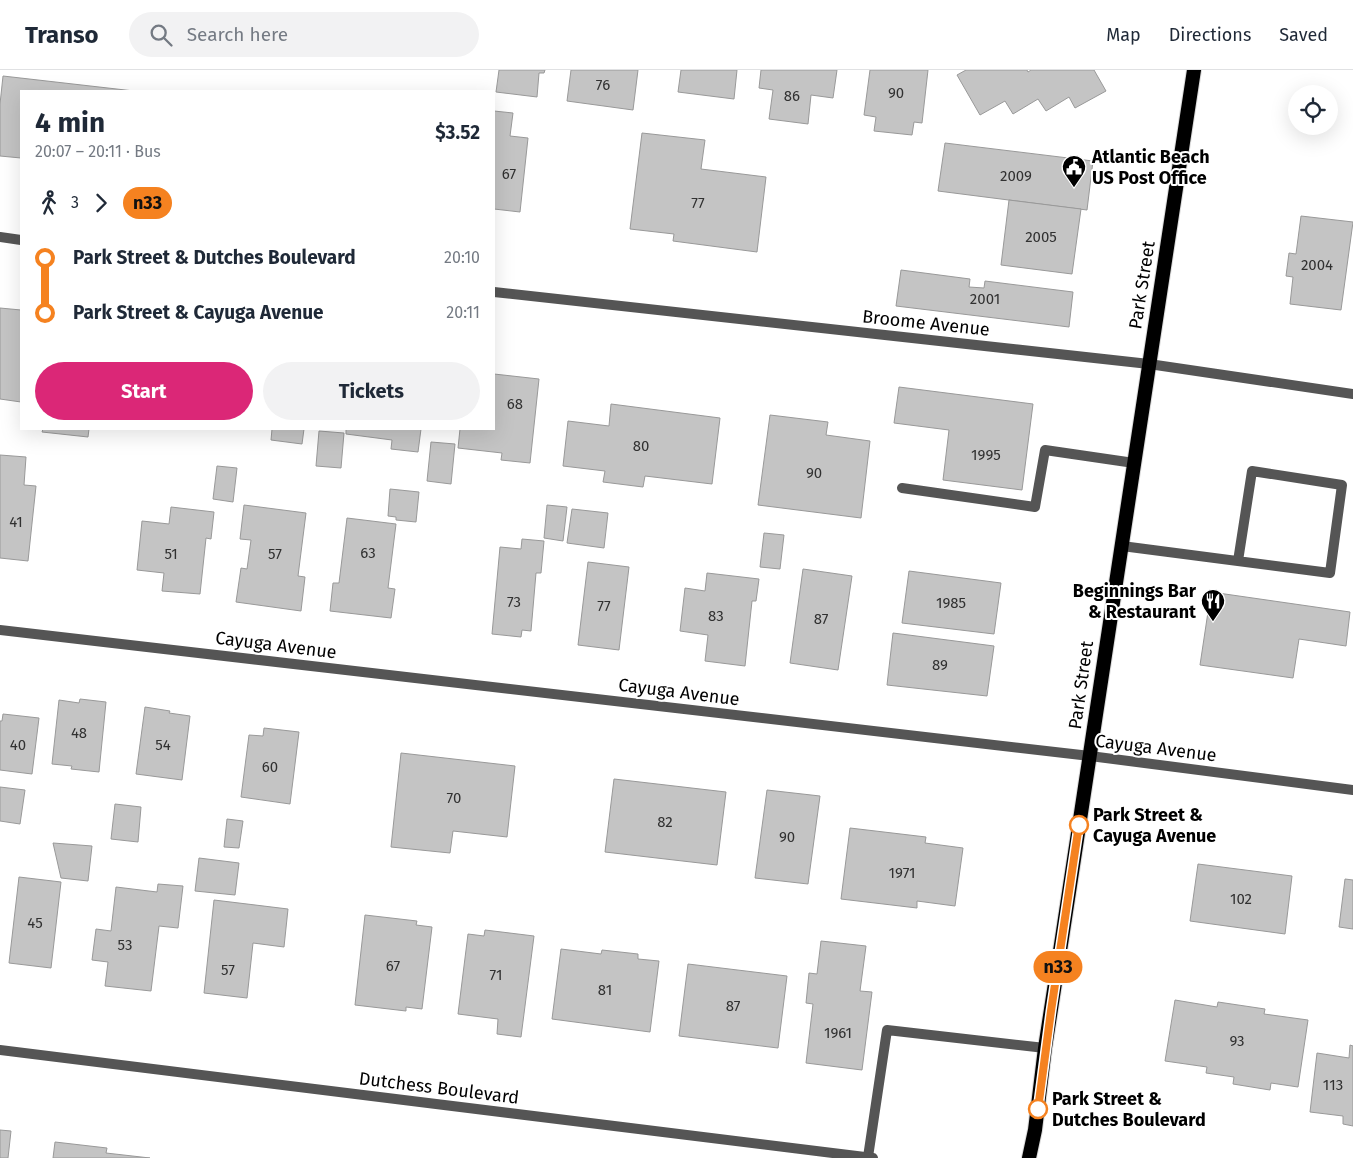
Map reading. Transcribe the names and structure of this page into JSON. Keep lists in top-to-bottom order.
{
  "streets": {
    "highway": ["Park Street"],
    "street": ["Broome Avenue", "Cayuga Avenue", "Dutchess Boulevard"]
  },
  "crossings": [
    ["Park Street", "Broome Avenue"],
    ["Park Street", "Cayuga Avenue"]
  ],
  "places": {
    "public building": ["Atlantic Beach US Post Office"],
    "restaurant": ["Beginnings Bar & Restaurant"],
    "other": ["Park Street & Cayuga Avenue", "Park Street & Dutches Boulevard"]
  },
  "lines": ["bus line n33"],
  "house_numbers": [
    "76",
    "90",
    "86",
    "67",
    "2009",
    "77",
    "2005",
    "2004",
    "2001",
    "68",
    "80",
    "1995",
    "90",
    "41",
    "63",
    "51",
    "57",
    "73",
    "1985",
    "77",
    "83",
    "87",
    "89",
    "48",
    "40",
    "54",
    "60",
    "70",
    "82",
    "90",
    "1971",
    "102",
    "45",
    "53",
    "67",
    "57",
    "71",
    "81",
    "87",
    "1961",
    "93",
    "113"
  ],
  "page": {
    "header": "Transo",
    "search": "Search here",
    "nav": ["Map", "Directions", "Saved"],
    "on_map": "n33",
    "heading": ["4 min", "20:07 – 20:11 · Bus", "$3.52"],
    "legs": ["3", "n33"],
    "list": [
      {
        "name": "Park Street & Dutches Boulevard",
        "value": "20:10"
      },
      {
        "name": "Park Street & Cayuga Avenue",
        "value": "20:11"
      }
    ],
    "buttons": ["Start", "Tickets"]
  }
}
